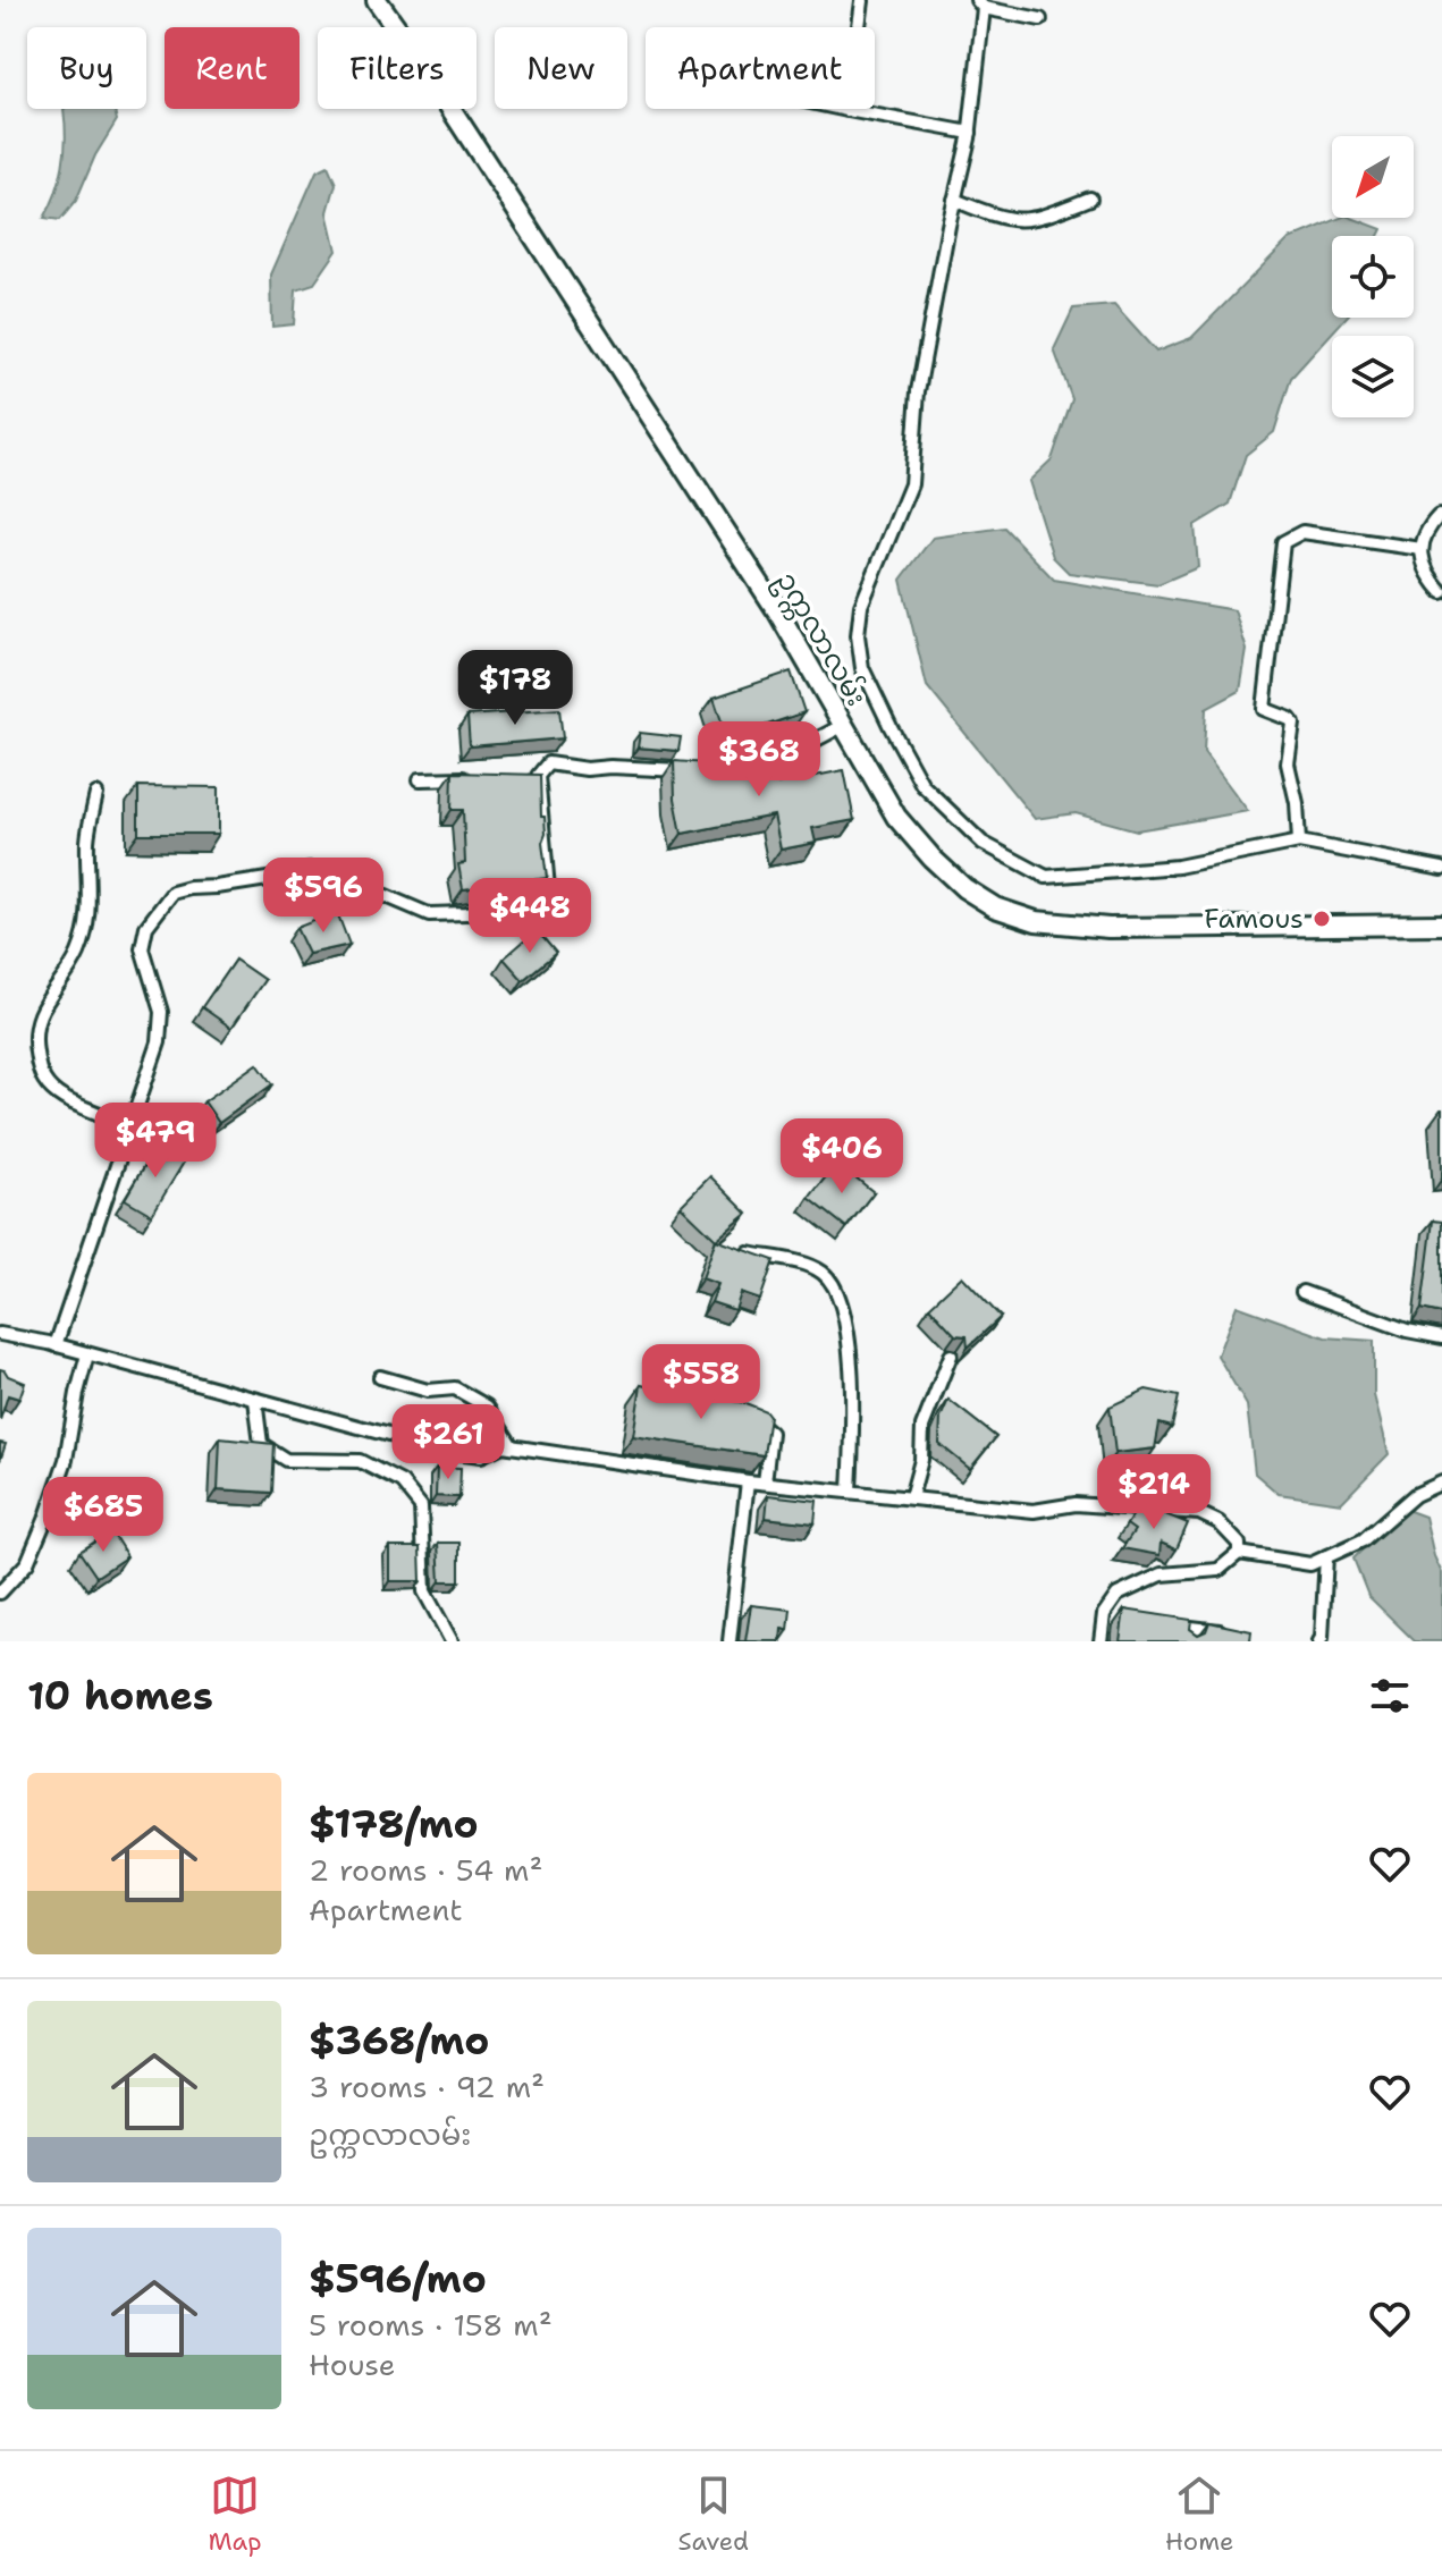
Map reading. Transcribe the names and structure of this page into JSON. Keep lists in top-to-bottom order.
{
  "streets": {
    "main road": ["ဥက္ကလာလမ်း"]
  },
  "places": ["Famous"],
  "north": "bottom left",
  "page": {
    "chip": [
      "Buy",
      "Rent",
      "Filters",
      "New",
      "Apartment"
    ],
    "price": [
      "$178",
      "$368",
      "$596",
      "$448",
      "$479",
      "$406",
      "$558",
      "$261",
      "$214",
      "$685"
    ],
    "heading": "10 homes",
    "list": [
      {
        "name": "$178/mo",
        "note": "2 rooms · 54 m² · Apartment"
      },
      {
        "name": "$368/mo",
        "note": "3 rooms · 92 m² · ဥက္ကလာလမ်း"
      },
      {
        "name": "$596/mo",
        "note": "5 rooms · 158 m² · House"
      }
    ],
    "tabs": ["Map", "Saved", "Home"]
  }
}
